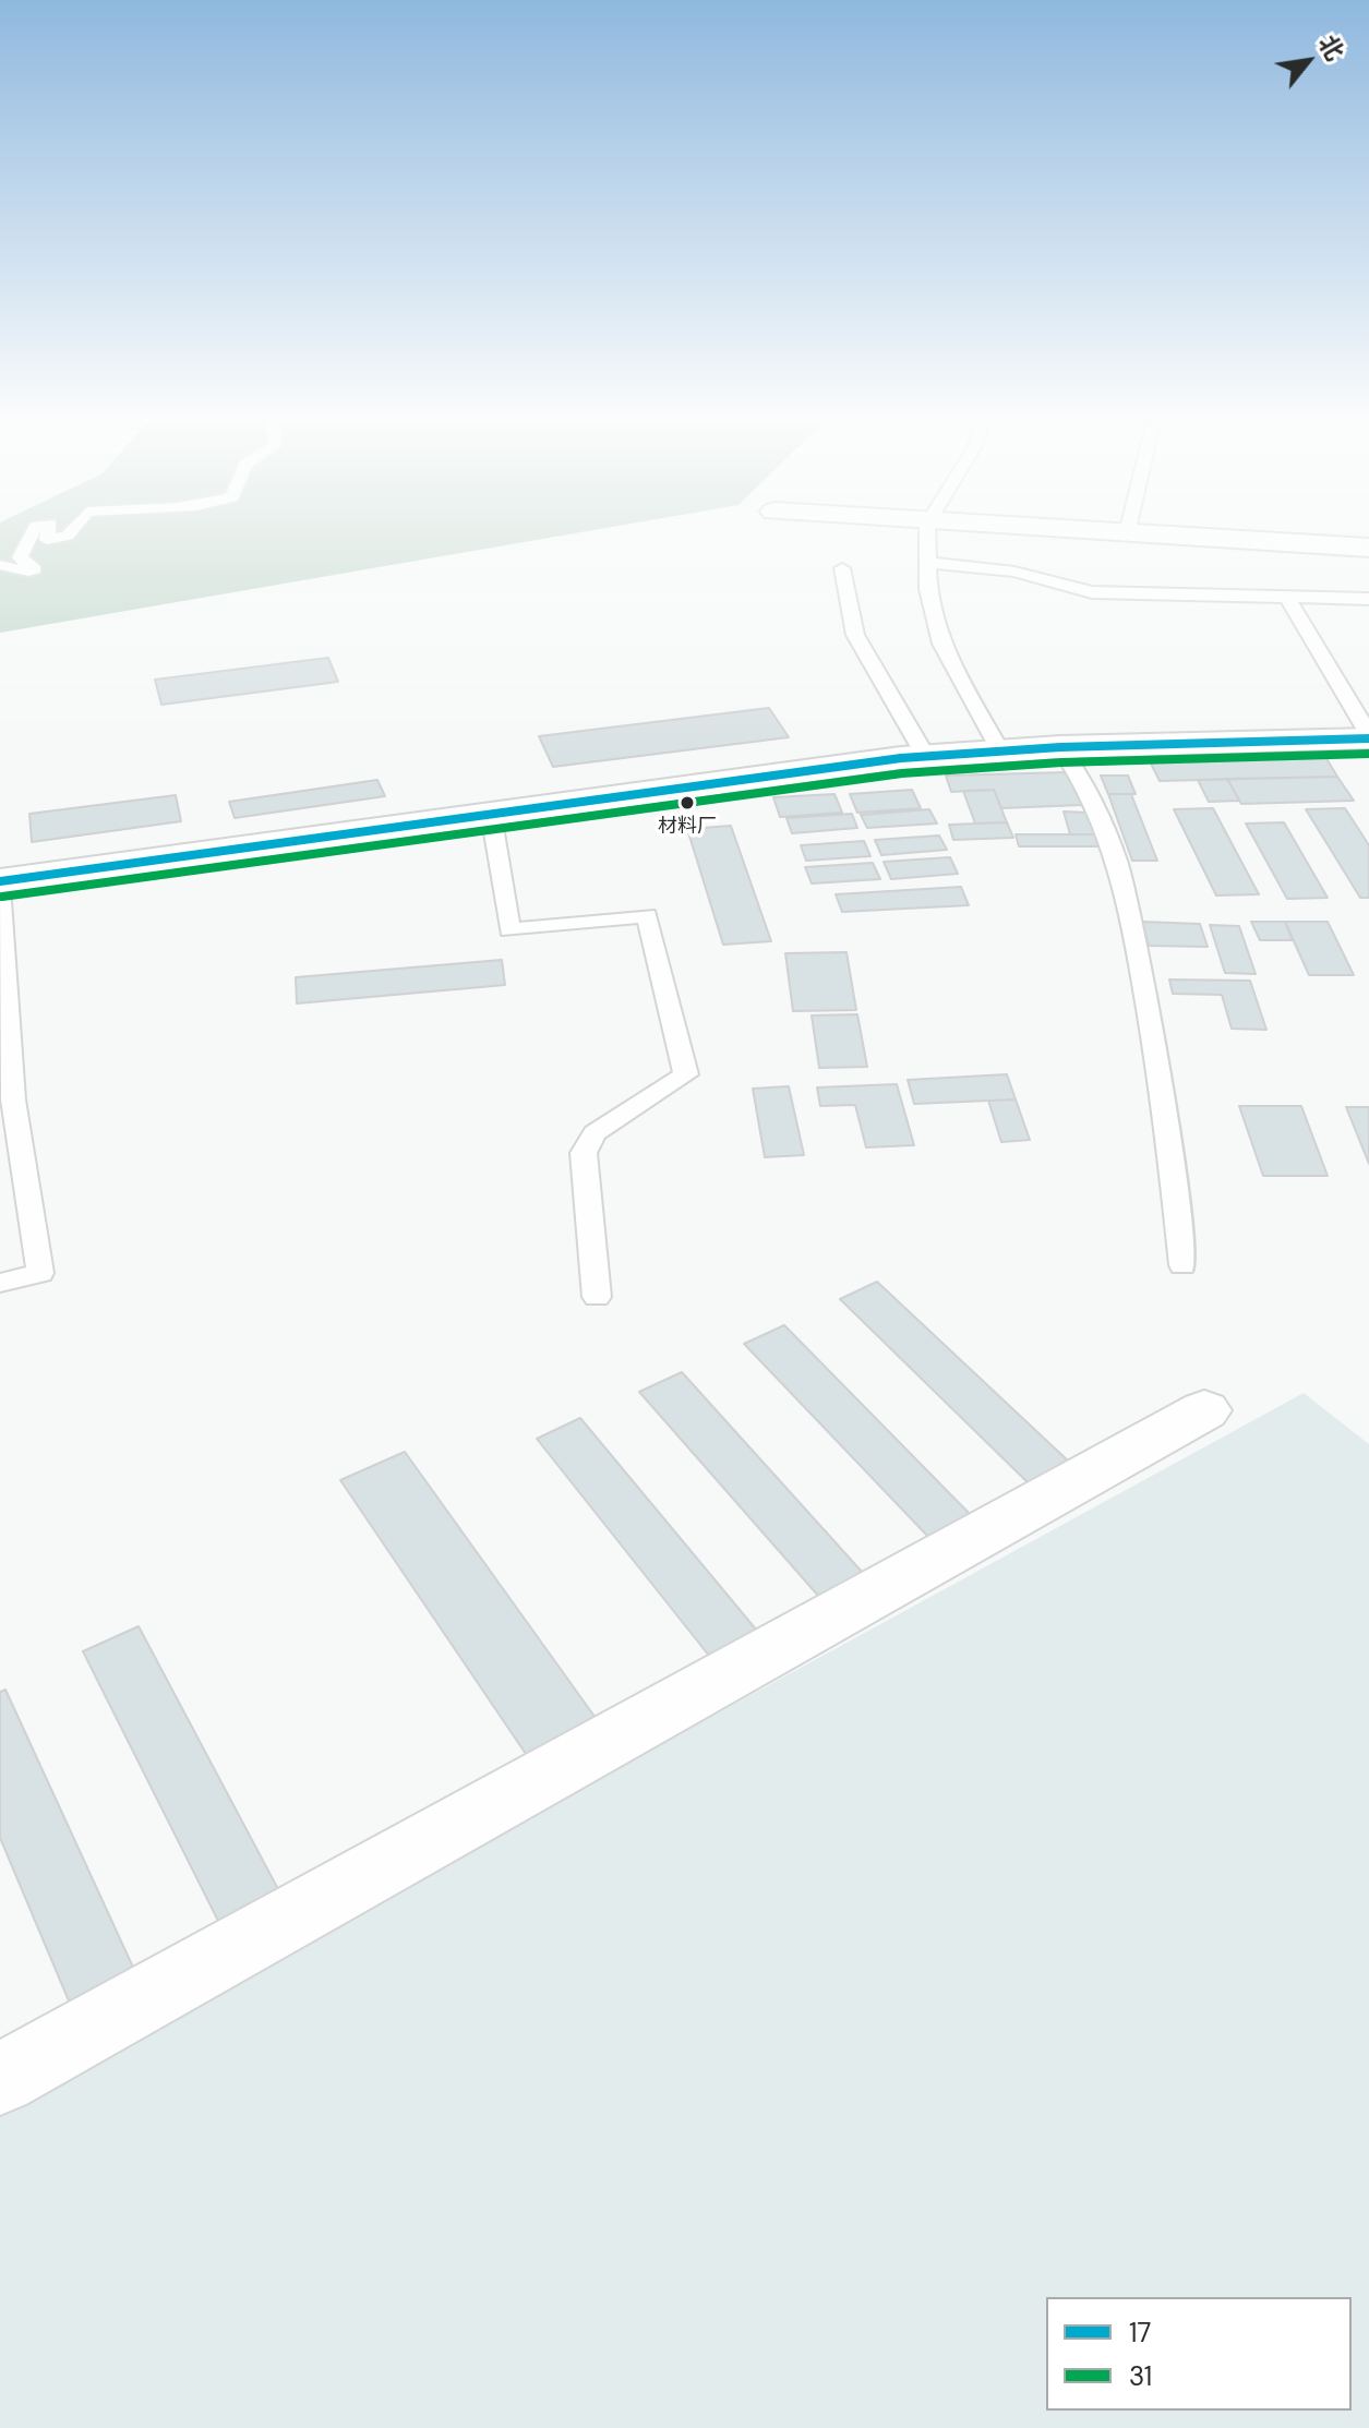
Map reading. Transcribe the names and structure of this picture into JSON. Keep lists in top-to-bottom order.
{
  "places": ["材料厂"],
  "lines": ["transit line 17", "transit line 31"],
  "legend": ["17", "31"],
  "north": "top right"
}
